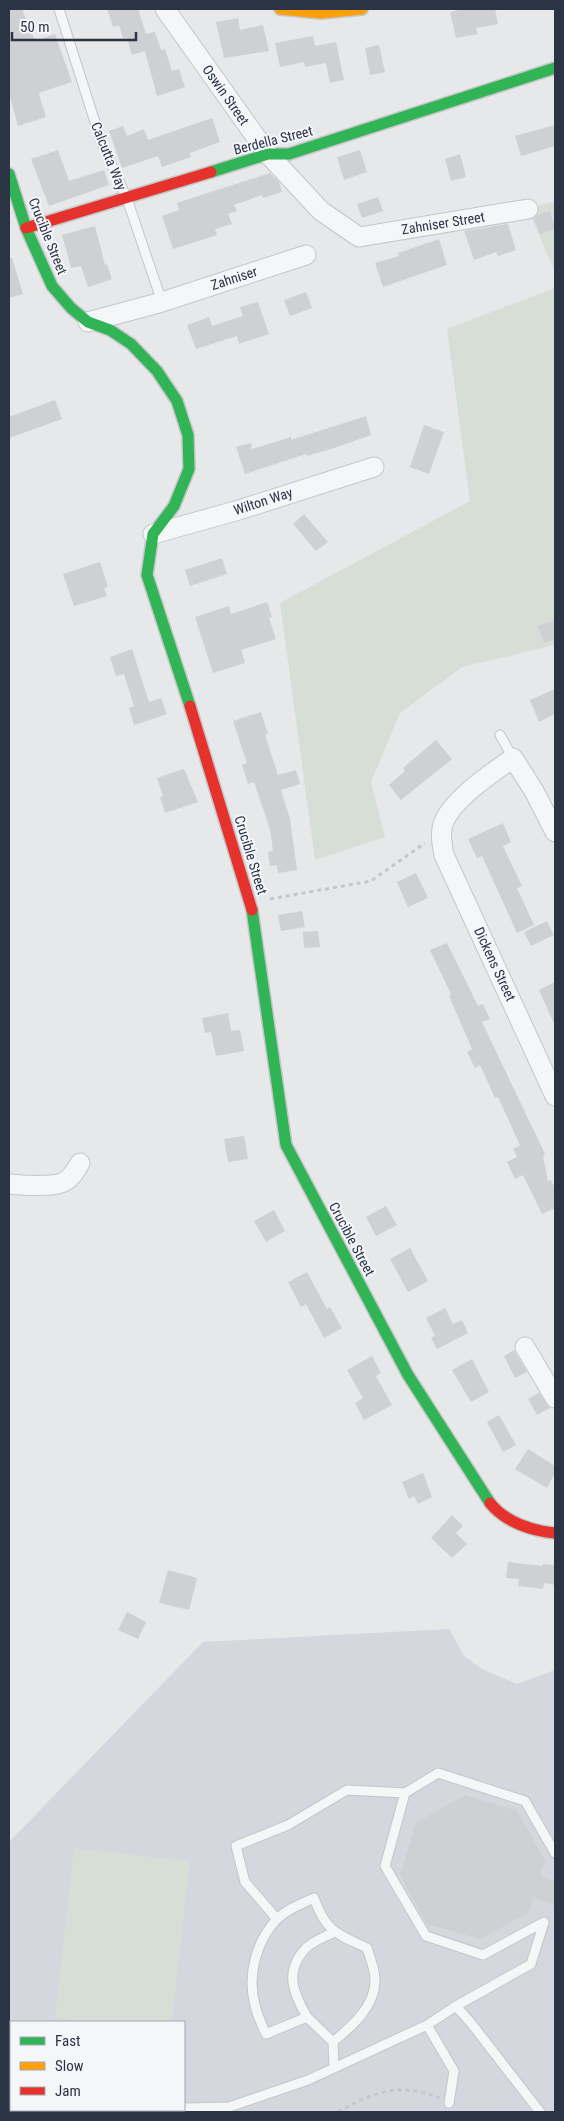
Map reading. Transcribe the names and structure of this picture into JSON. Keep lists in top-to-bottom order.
{
  "streets": {
    "street": [
      "Oswin Street",
      "Berdella Street",
      "Zahniser Street",
      "Crucible Street",
      "Zahniser",
      "Wilton Way",
      "Dickens Street"
    ],
    "lane": ["Calcutta Way"]
  },
  "crossings": [
    ["Oswin Street", "Berdella Street"],
    ["Oswin Street", "Zahniser Street"],
    ["Berdella Street", "Calcutta Way"],
    ["Berdella Street", "Crucible Street"],
    ["Calcutta Way", "Zahniser"],
    ["Crucible Street", "Wilton Way"]
  ],
  "legend": ["Fast", "Slow", "Jam"],
  "scale_bar": "50 m"
}
